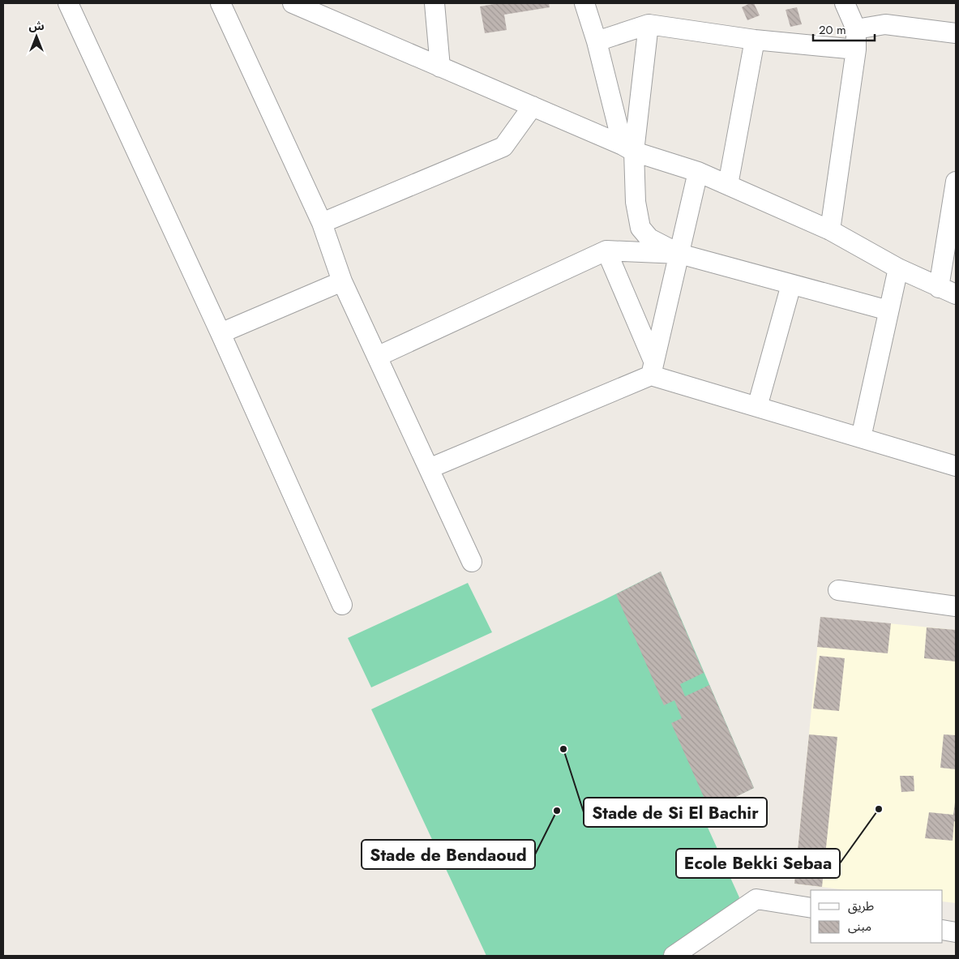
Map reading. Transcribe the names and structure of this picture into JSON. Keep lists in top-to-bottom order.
{
  "places": ["Stade de Si El Bachir", "Ecole Bekki Sebaa", "Stade de Bendaoud"],
  "legend": ["طريق", "مبنى"],
  "scale_bar": "20 m",
  "north": "top"
}
